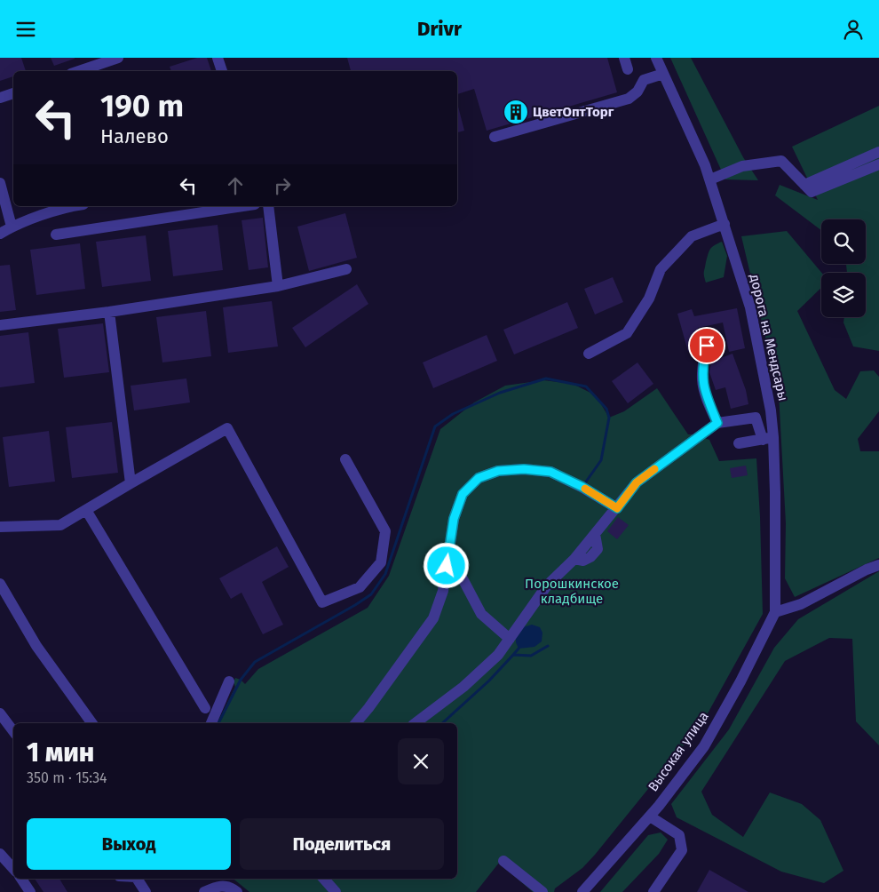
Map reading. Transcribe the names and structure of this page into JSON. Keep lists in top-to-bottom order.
{
  "streets": {
    "street": ["дорога на Мендсары", "Высокая улица"]
  },
  "crossings": [
    ["дорога на Мендсары", "Высокая улица"]
  ],
  "parks": ["Порошкинское кладбище"],
  "places": {
    "building": ["ЦветОптТорг"]
  },
  "page": {
    "header": "Drivr",
    "turn": ["190 m", "Налево"],
    "heading": ["1 мин", "350 m · 15:34"],
    "buttons": ["Выход", "Поделиться"]
  }
}
